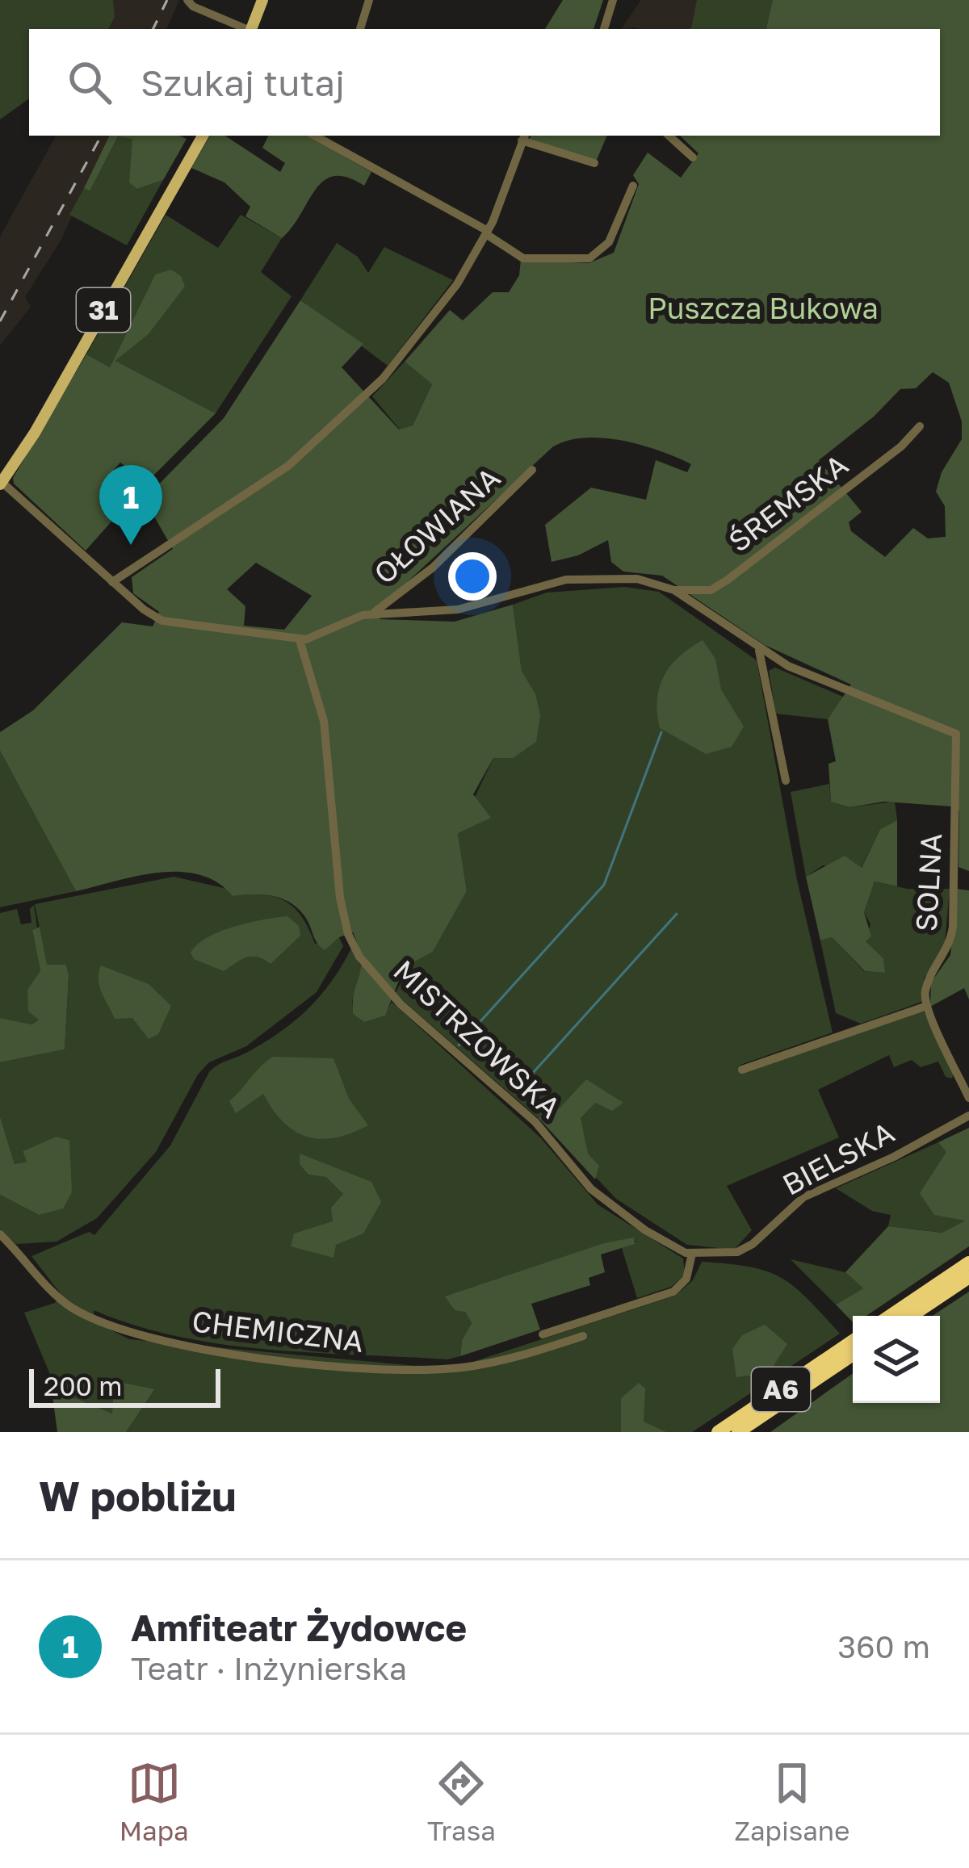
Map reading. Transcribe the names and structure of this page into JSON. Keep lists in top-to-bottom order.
{
  "streets": {
    "highway": ["A6"],
    "main road": ["31"],
    "street": [
      "ŚREMSKA",
      "OŁOWIANA",
      "SOLNA",
      "MISTRZOWSKA",
      "BIELSKA",
      "CHEMICZNA"
    ]
  },
  "crossings": [
    ["MISTRZOWSKA", "BIELSKA"]
  ],
  "parks": ["Puszcza Bukowa"],
  "scale_bar": "200 m",
  "page": {
    "search": "Szukaj tutaj",
    "pins": "1",
    "scale": "200 m",
    "heading": "W pobliżu",
    "list": [
      {
        "mark": "1",
        "name": "Amfiteatr Żydowce",
        "note": "Teatr · Inżynierska",
        "value": "360 m"
      }
    ],
    "nav": ["Mapa", "Trasa", "Zapisane"]
  }
}
